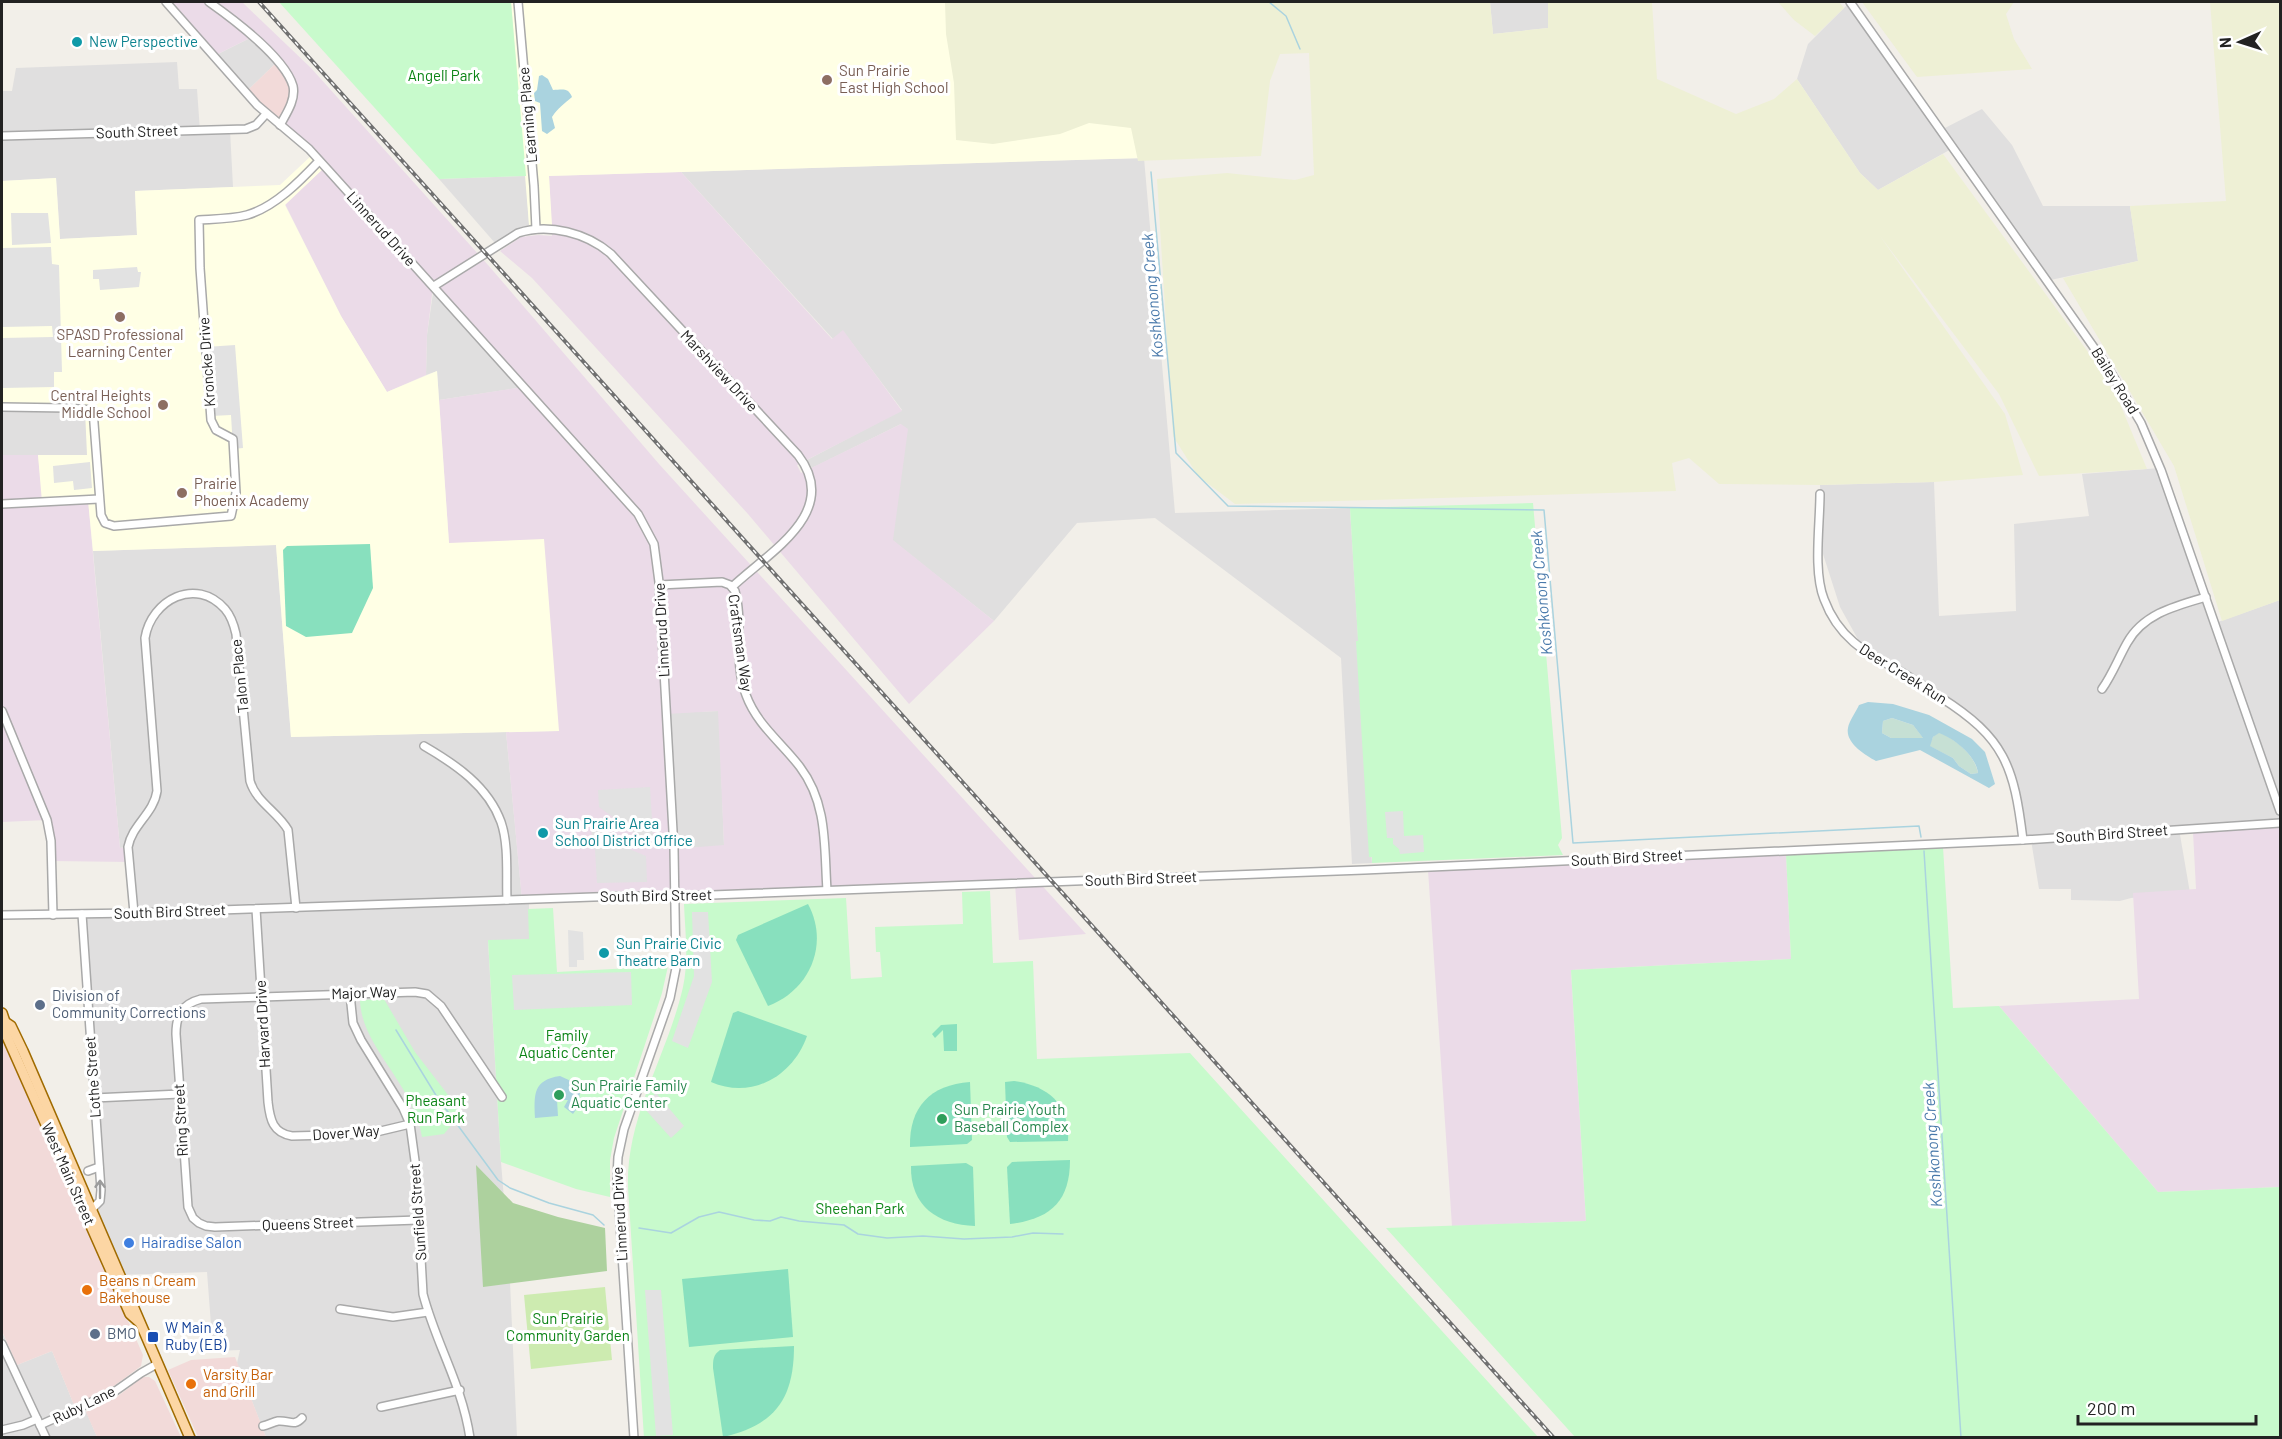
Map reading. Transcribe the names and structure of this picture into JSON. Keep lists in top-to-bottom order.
{
  "streets": {
    "main road": ["West Main Street"],
    "street": [
      "Learning Place",
      "South Street",
      "Linnerud Drive",
      "Kroncke Drive",
      "Marshview Drive",
      "Bailey Road",
      "Craftsman Way",
      "Deer Creek Run",
      "Talon Place",
      "South Bird Street",
      "Major Way",
      "Harvard Drive",
      "Lothe Street",
      "Ring Street",
      "Dover Way",
      "Sunfield Street",
      "Queens Street",
      "Ruby Lane"
    ]
  },
  "crossings": [
    ["Learning Place", "Marshview Drive"],
    ["South Street", "Linnerud Drive"],
    ["Linnerud Drive", "Kroncke Drive"],
    ["Linnerud Drive", "Marshview Drive"],
    ["Linnerud Drive", "South Bird Street"],
    ["Marshview Drive", "Craftsman Way"],
    ["Craftsman Way", "South Bird Street"],
    ["Deer Creek Run", "South Bird Street"],
    ["Talon Place", "South Bird Street"],
    ["South Bird Street", "Harvard Drive"],
    ["South Bird Street", "Lothe Street"],
    ["Major Way", "Harvard Drive"],
    ["Major Way", "Ring Street"],
    ["Major Way", "Sunfield Street"],
    ["Harvard Drive", "Dover Way"],
    ["Lothe Street", "West Main Street"],
    ["Ring Street", "Queens Street"],
    ["Dover Way", "Sunfield Street"],
    ["West Main Street", "Ruby Lane"],
    ["Sunfield Street", "Queens Street"]
  ],
  "water": ["Koshkonong Creek"],
  "parks": [
    "Angell Park",
    "Family Aquatic Center",
    "Pheasant Run Park",
    "Sheehan Park",
    "Sun Prairie Community Garden"
  ],
  "places": {
    "other": [
      "New Perspective",
      "Sun Prairie East High School",
      "SPASD Professional Learning Center",
      "Central Heights Middle School",
      "Prairie Phoenix Academy",
      "Sun Prairie Area School District Office",
      "Sun Prairie Civic Theatre Barn",
      "Division of Community Corrections",
      "Sun Prairie Family Aquatic Center",
      "Sun Prairie Youth Baseball Complex",
      "Hairadise Salon",
      "Beans n Cream Bakehouse",
      "BMO",
      "Varsity Bar and Grill"
    ],
    "transit": ["W Main & Ruby (EB)"]
  },
  "scale_bar": "200 m",
  "north": "left"
}
